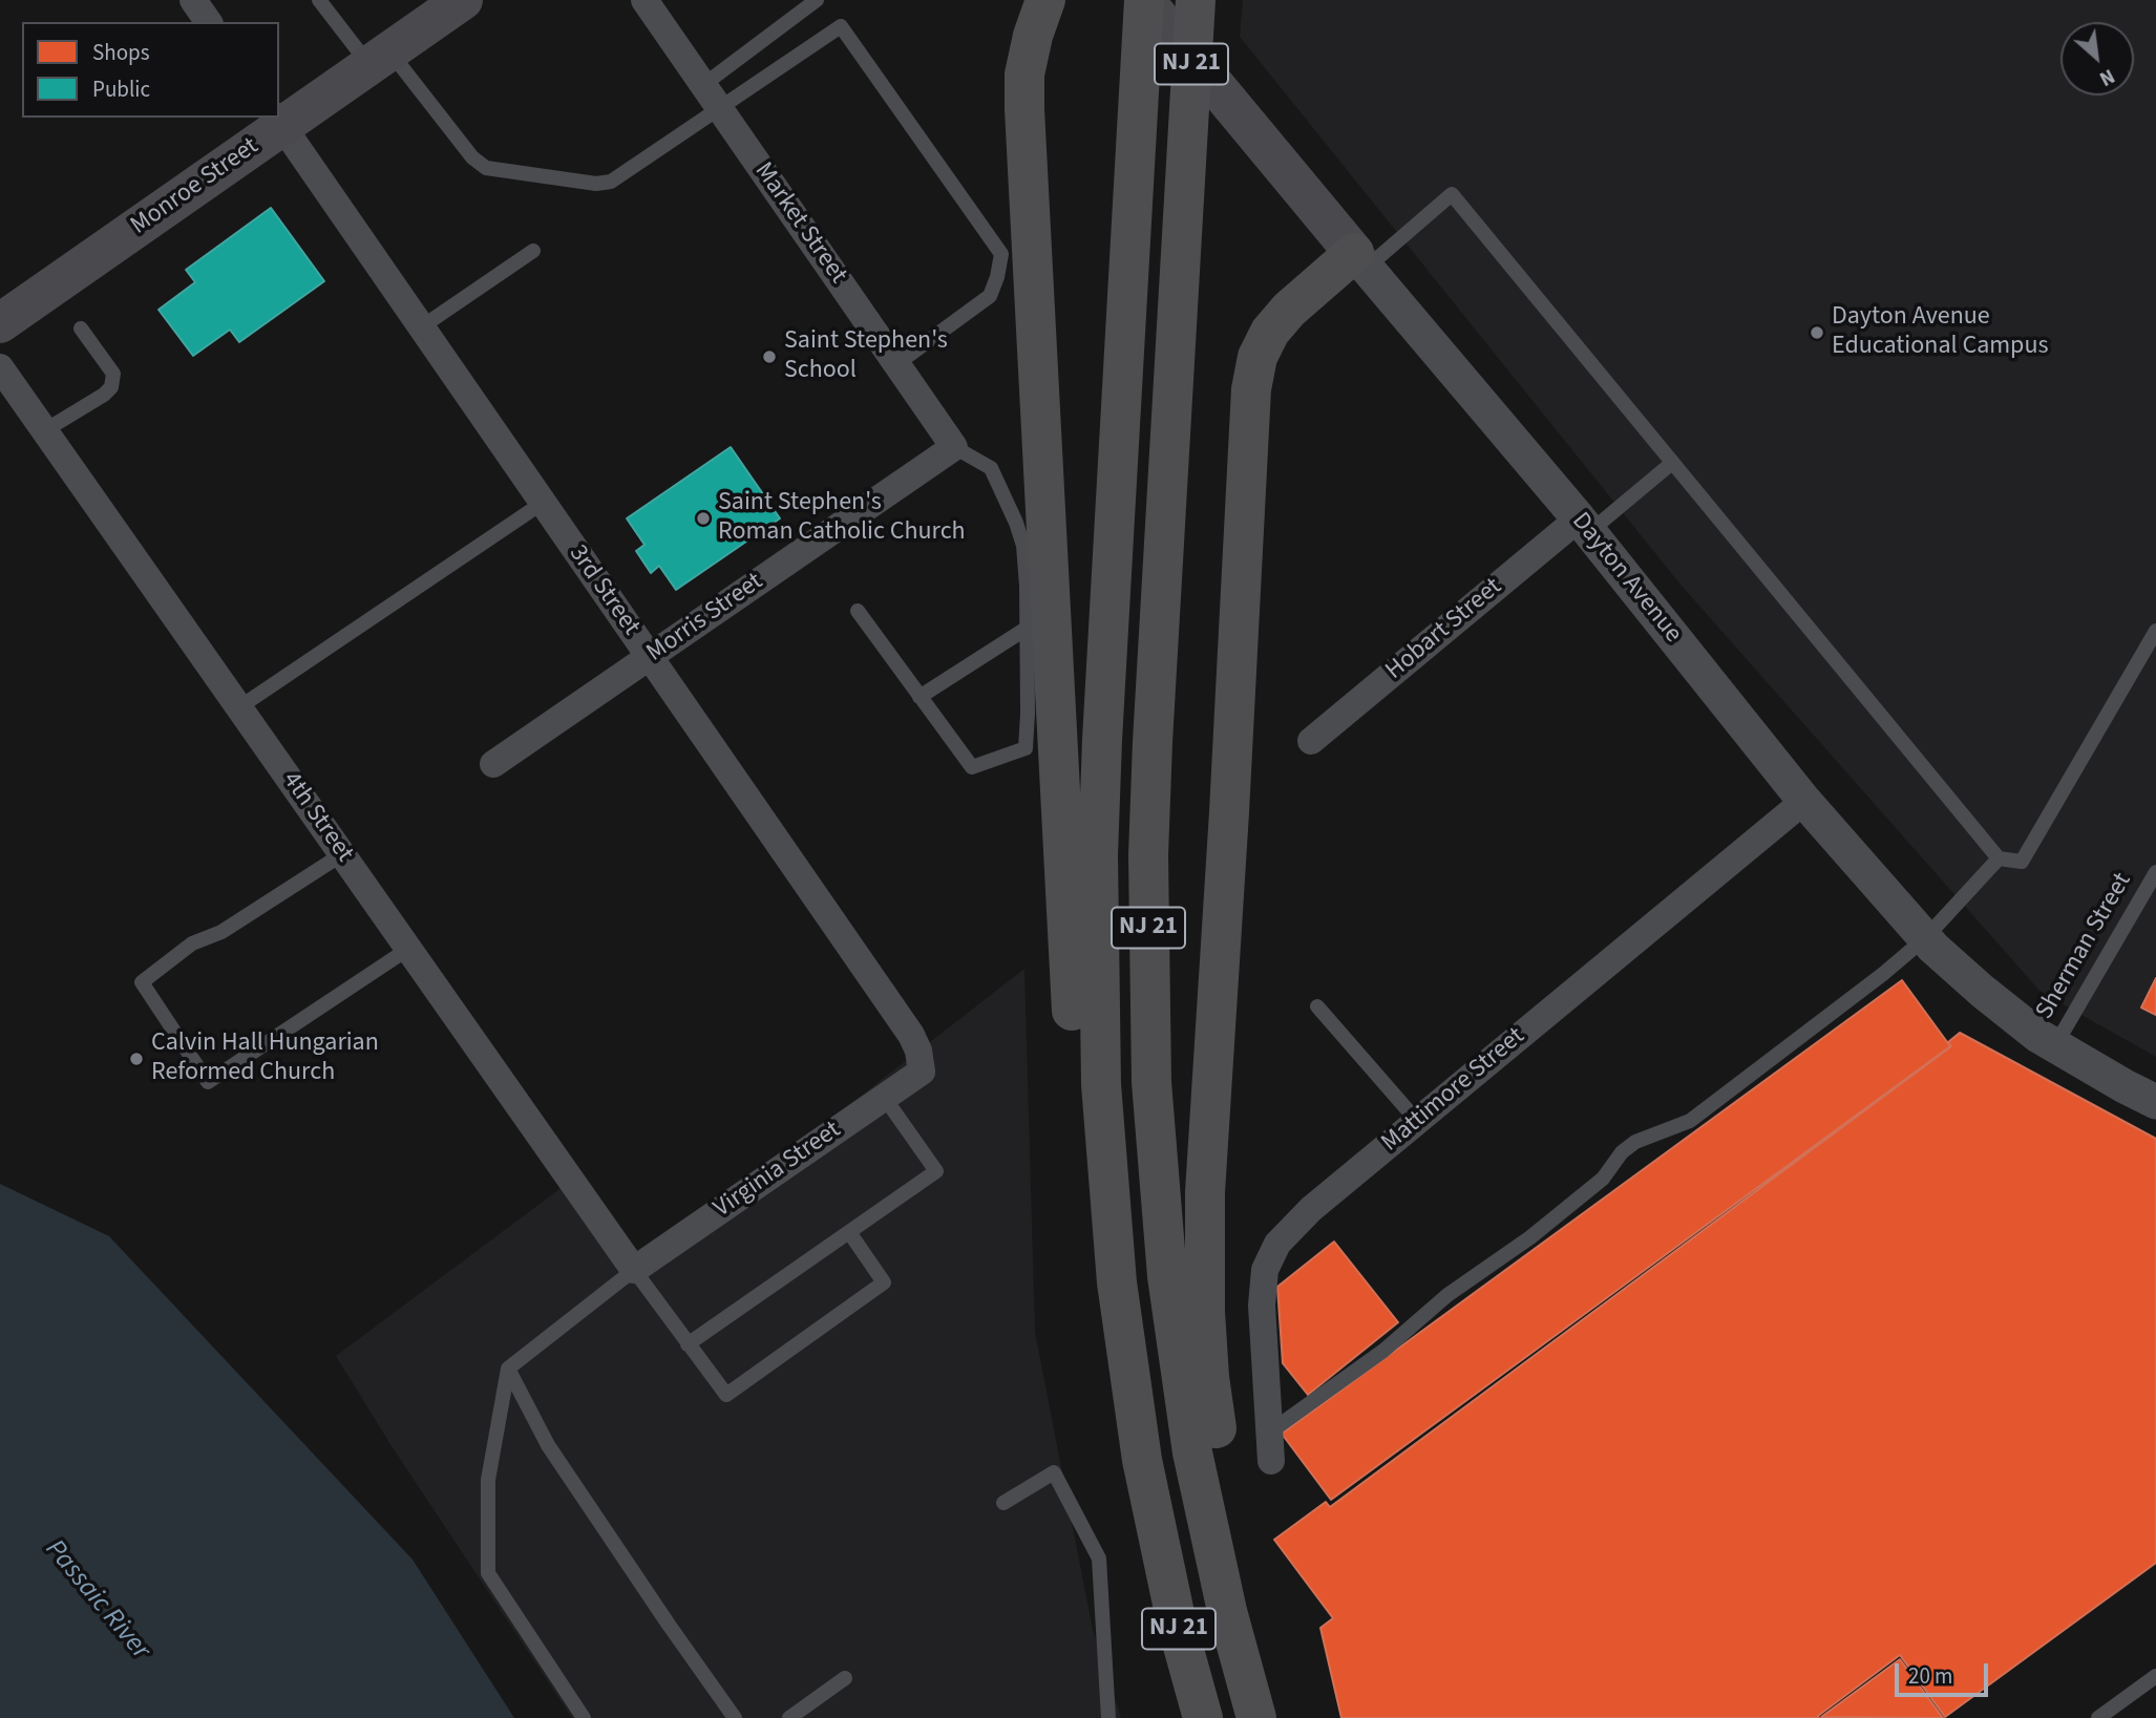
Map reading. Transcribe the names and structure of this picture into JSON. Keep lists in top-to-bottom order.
{
  "streets": {
    "highway": ["NJ 21"],
    "main road": ["Monroe Street", "Dayton Avenue"],
    "street": [
      "Market Street",
      "3rd Street",
      "Morris Street",
      "Hobart Street",
      "4th Street",
      "Mattimore Street",
      "Virginia Street"
    ],
    "lane": ["Sherman Street"]
  },
  "crossings": [
    ["NJ 21", "Dayton Avenue"],
    ["Monroe Street", "3rd Street"],
    ["Market Street", "Morris Street"],
    ["Dayton Avenue", "Hobart Street"],
    ["Dayton Avenue", "Sherman Street"],
    ["Dayton Avenue", "Mattimore Street"],
    ["3rd Street", "Morris Street"],
    ["3rd Street", "Virginia Street"],
    ["4th Street", "Virginia Street"]
  ],
  "water": ["Passaic River"],
  "places": [
    "Dayton Avenue Educational Campus",
    "Saint Stephen's School",
    "Saint Stephen's Roman Catholic Church",
    "Calvin Hall Hungarian Reformed Church"
  ],
  "legend": ["Shops", "Public"],
  "scale_bar": "20 m",
  "north": "bottom right"
}
